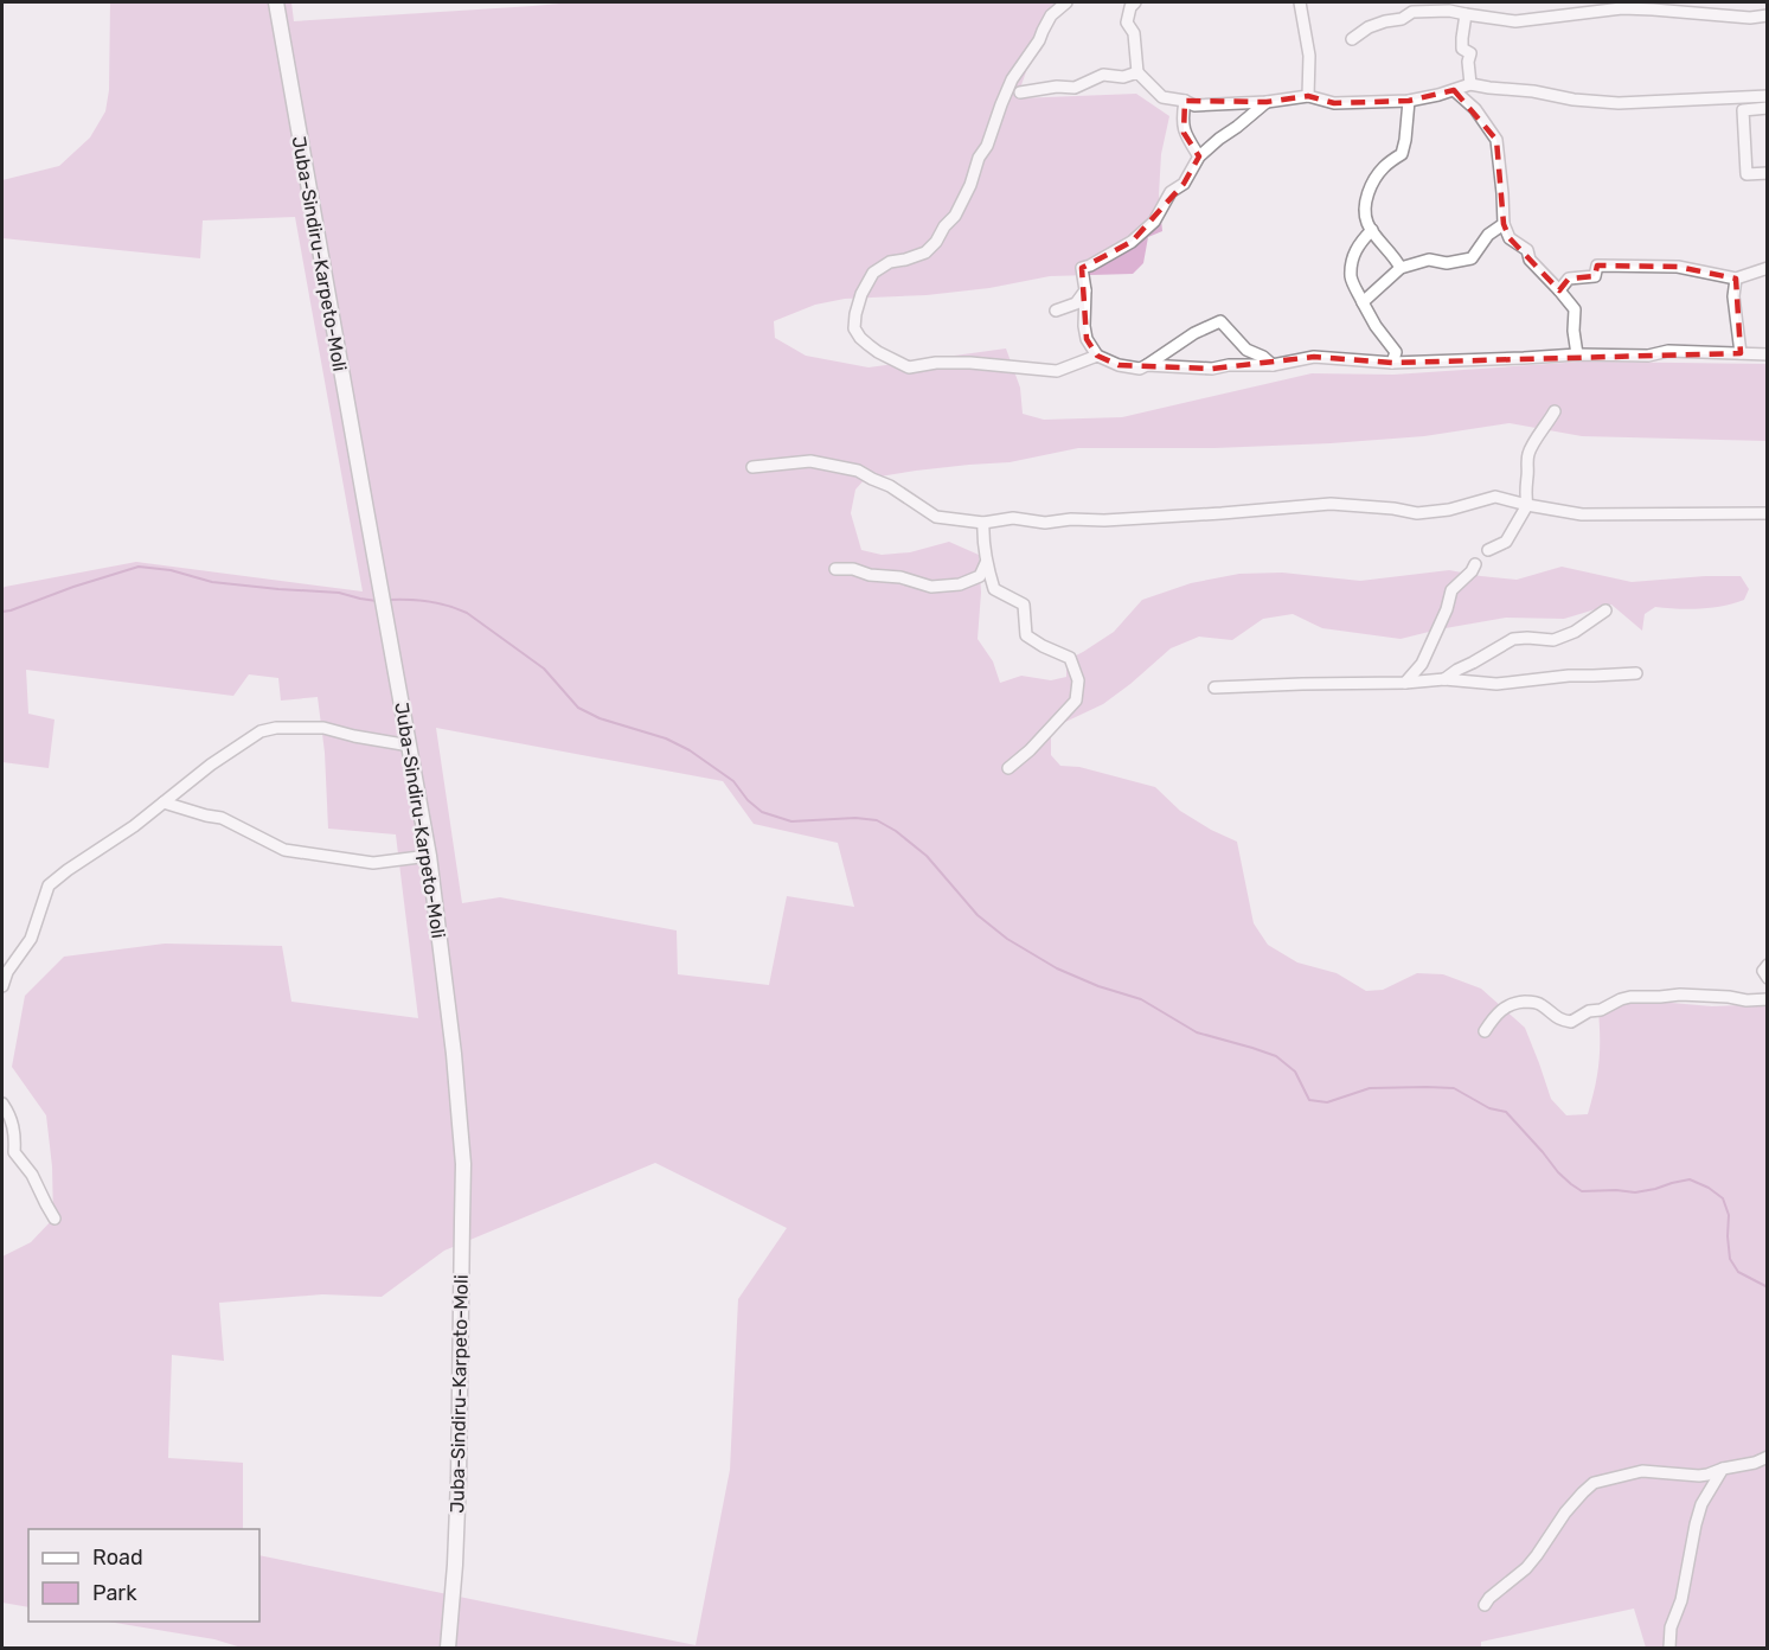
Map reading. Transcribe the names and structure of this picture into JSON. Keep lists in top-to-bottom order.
{
  "streets": {
    "main road": ["Juba-Sindiru-Karpeto-Moli"]
  },
  "legend": ["Road", "Park"]
}
